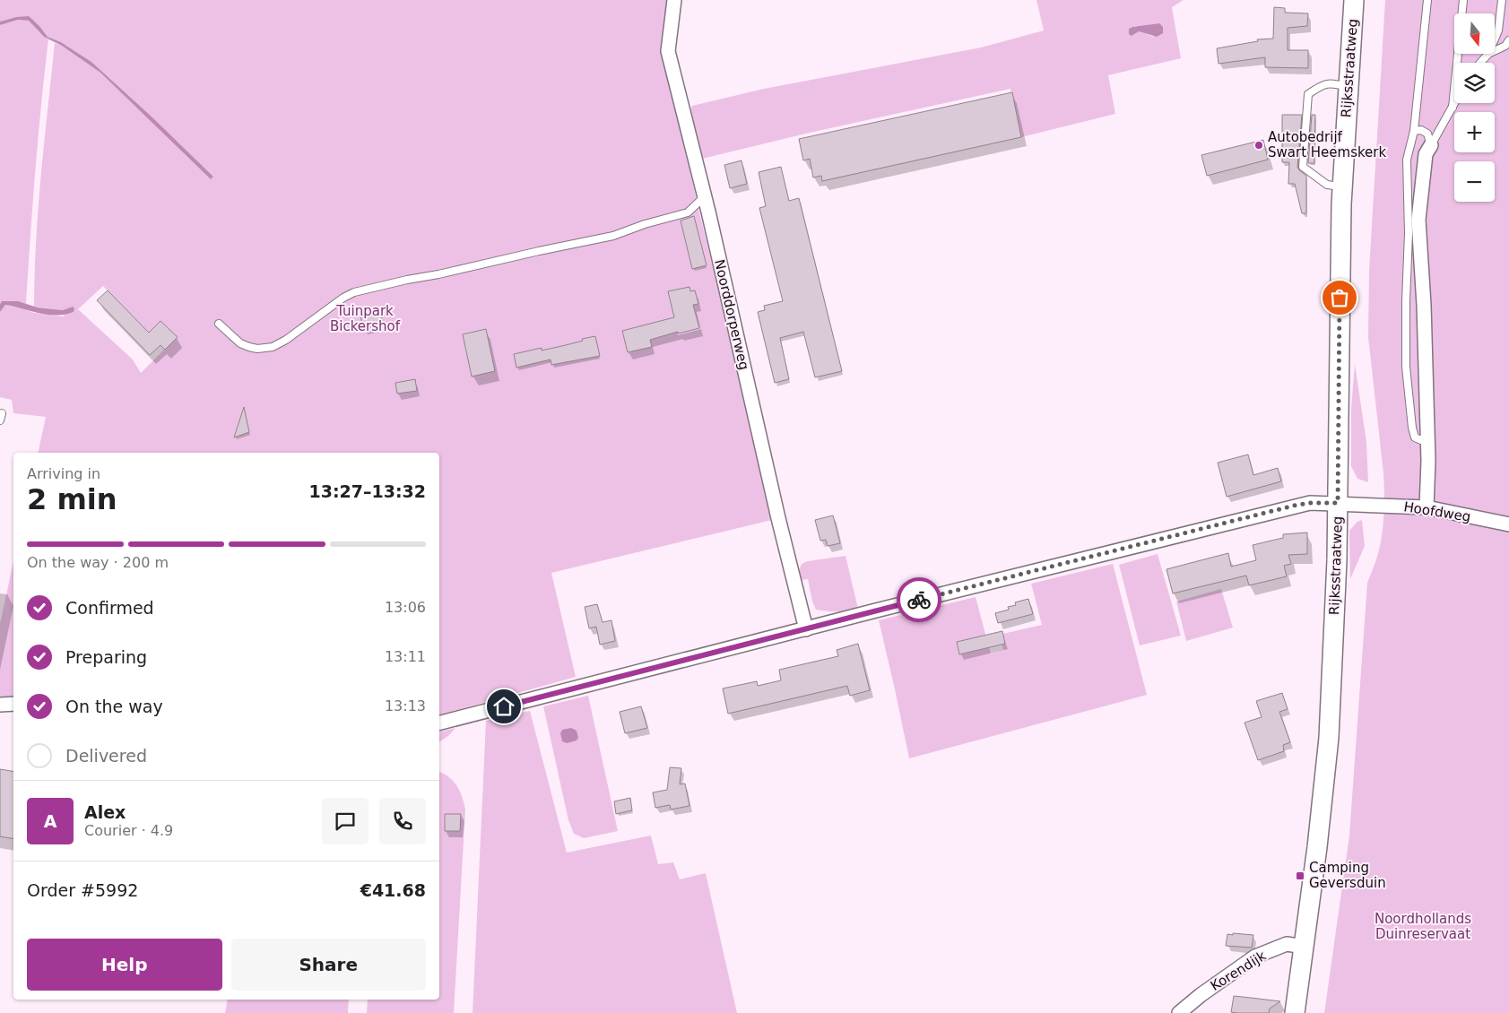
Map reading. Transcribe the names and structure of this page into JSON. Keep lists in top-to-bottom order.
{
  "streets": {
    "main road": ["Rijksstraatweg"],
    "street": ["Noorddorperweg", "Hoofdweg", "Korendijk"]
  },
  "crossings": [
    ["Rijksstraatweg", "Hoofdweg"],
    ["Rijksstraatweg", "Korendijk"],
    ["Noorddorperweg", "Hoofdweg"]
  ],
  "parks": ["Tuinpark Bickershof", "Noordhollands Duinreservaat"],
  "places": {
    "other": ["Autobedrijf Swart Heemskerk"],
    "transit": ["Camping Geversduin"]
  },
  "north": "bottom",
  "page": {
    "map_buttons": ["+", "−"],
    "heading": ["2 min", "Arriving in", "13:27–13:32"],
    "panel": [
      "Alex",
      "Courier · 4.9",
      "Order #5992",
      "€41.68"
    ],
    "bar": "On the way · 200 m",
    "list": [
      ["Confirmed", "13:06"],
      ["Preparing", "13:11"],
      ["On the way", "13:13"],
      "Delivered"
    ],
    "round": "A",
    "buttons": ["Help", "Share"]
  }
}
